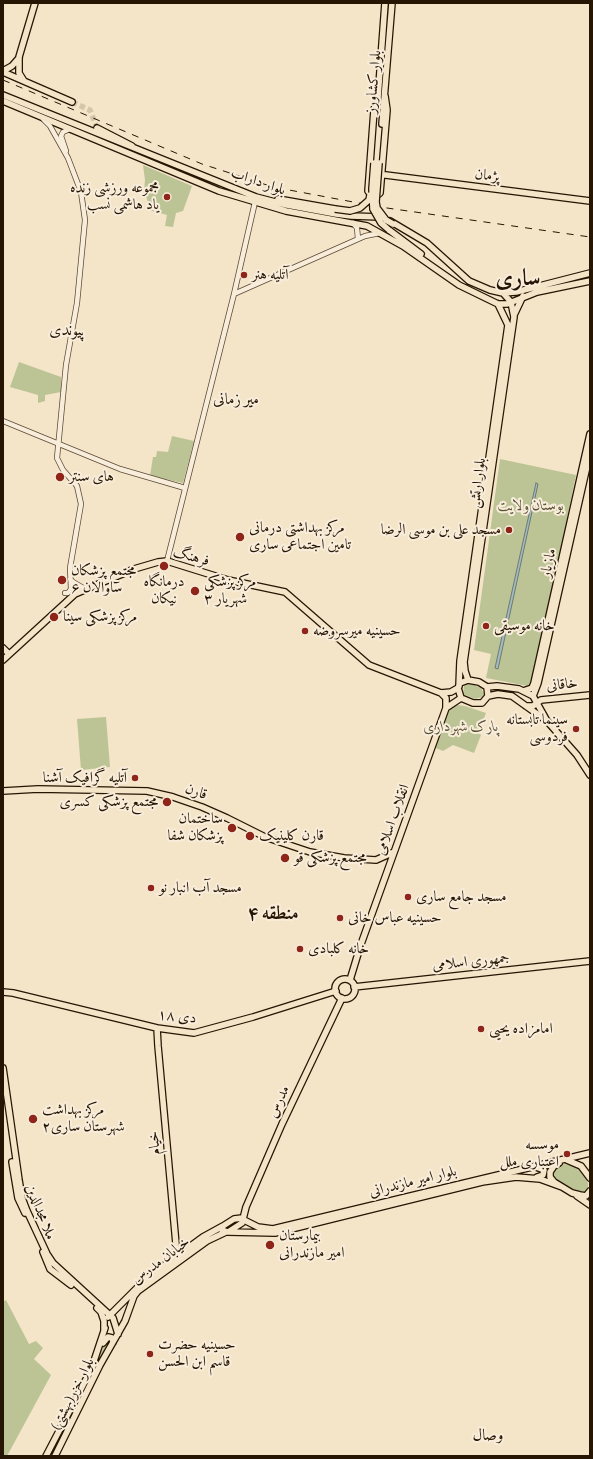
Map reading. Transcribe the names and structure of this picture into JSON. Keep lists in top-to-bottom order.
{
  "streets": {
    "main road": [
      "بلوار کشاورز",
      "پژمان",
      "بلوار داراب",
      "بلوار ارتش",
      "فرهنگ",
      "مازیار",
      "خاقانی",
      "قارن",
      "انقلاب اسلامی",
      "جمهوری اسلامی",
      "۱۸ دی",
      "مدرس",
      "خیام",
      "بلوار امیر مازندرانی",
      "ملا مجدالدین",
      "خیابان مدرس",
      "بلوار خزر(بهشتی)"
    ]
  },
  "crossings": [
    ["بلوار داراب", "بلوار ارتش"],
    ["مازیار", "خاقانی"],
    ["قارن", "انقلاب اسلامی"],
    ["انقلاب اسلامی", "جمهوری اسلامی"],
    ["انقلاب اسلامی", "۱۸ دی"],
    ["انقلاب اسلامی", "مدرس"],
    ["جمهوری اسلامی", "۱۸ دی"],
    ["جمهوری اسلامی", "مدرس"],
    ["۱۸ دی", "مدرس"],
    ["۱۸ دی", "خیام"],
    ["مدرس", "بلوار امیر مازندرانی"],
    ["مدرس", "خیابان مدرس"],
    ["خیام", "خیابان مدرس"],
    ["بلوار امیر مازندرانی", "خیابان مدرس"],
    ["ملا مجدالدین", "خیابان مدرس"],
    ["خیابان مدرس", "بلوار خزر(بهشتی)"]
  ],
  "districts": [
    "ساری",
    "پیوندی",
    "میر زمانی",
    "منطقه ۴",
    "وصال"
  ],
  "parks": ["بوستان ولایت", "پارک شهرداری"],
  "places": [
    "مجموعه ورزشی زنده یاد هاشمی نسب",
    "آتلیه هنر",
    "های سنتر",
    "مسجد علی بن موسی الرضا",
    "مرکز بهداشتی درمانی تامین اجتماعی ساری",
    "درمانگاه نیکان",
    "مجتمع پزشکان ساوالان ۶",
    "مرکز پزشکی شهریار ۳",
    "مرکز پزشکی سینا",
    "خانه موسیقی",
    "حسینیه میرسروضه",
    "سینما تابستانه فردوسی",
    "آتلیه گرافیک آشنا",
    "مجتمع پزشکی کسری",
    "ساختمان پزشکان شفا",
    "قارن کلینیک",
    "مجتمع پزشکی قو",
    "مسجد آب انبار نو",
    "مسجد جامع ساری",
    "حسینیه عباس خانی",
    "خانه کلبادی",
    "امامزاده یحیی",
    "مرکز بهداشت شهرستان ساری٢",
    "موسسه اعتباری ملل",
    "بیمارستان امیر مازندرانی",
    "حسینیه حضرت قاسم ابن الحسن"
  ]
}
